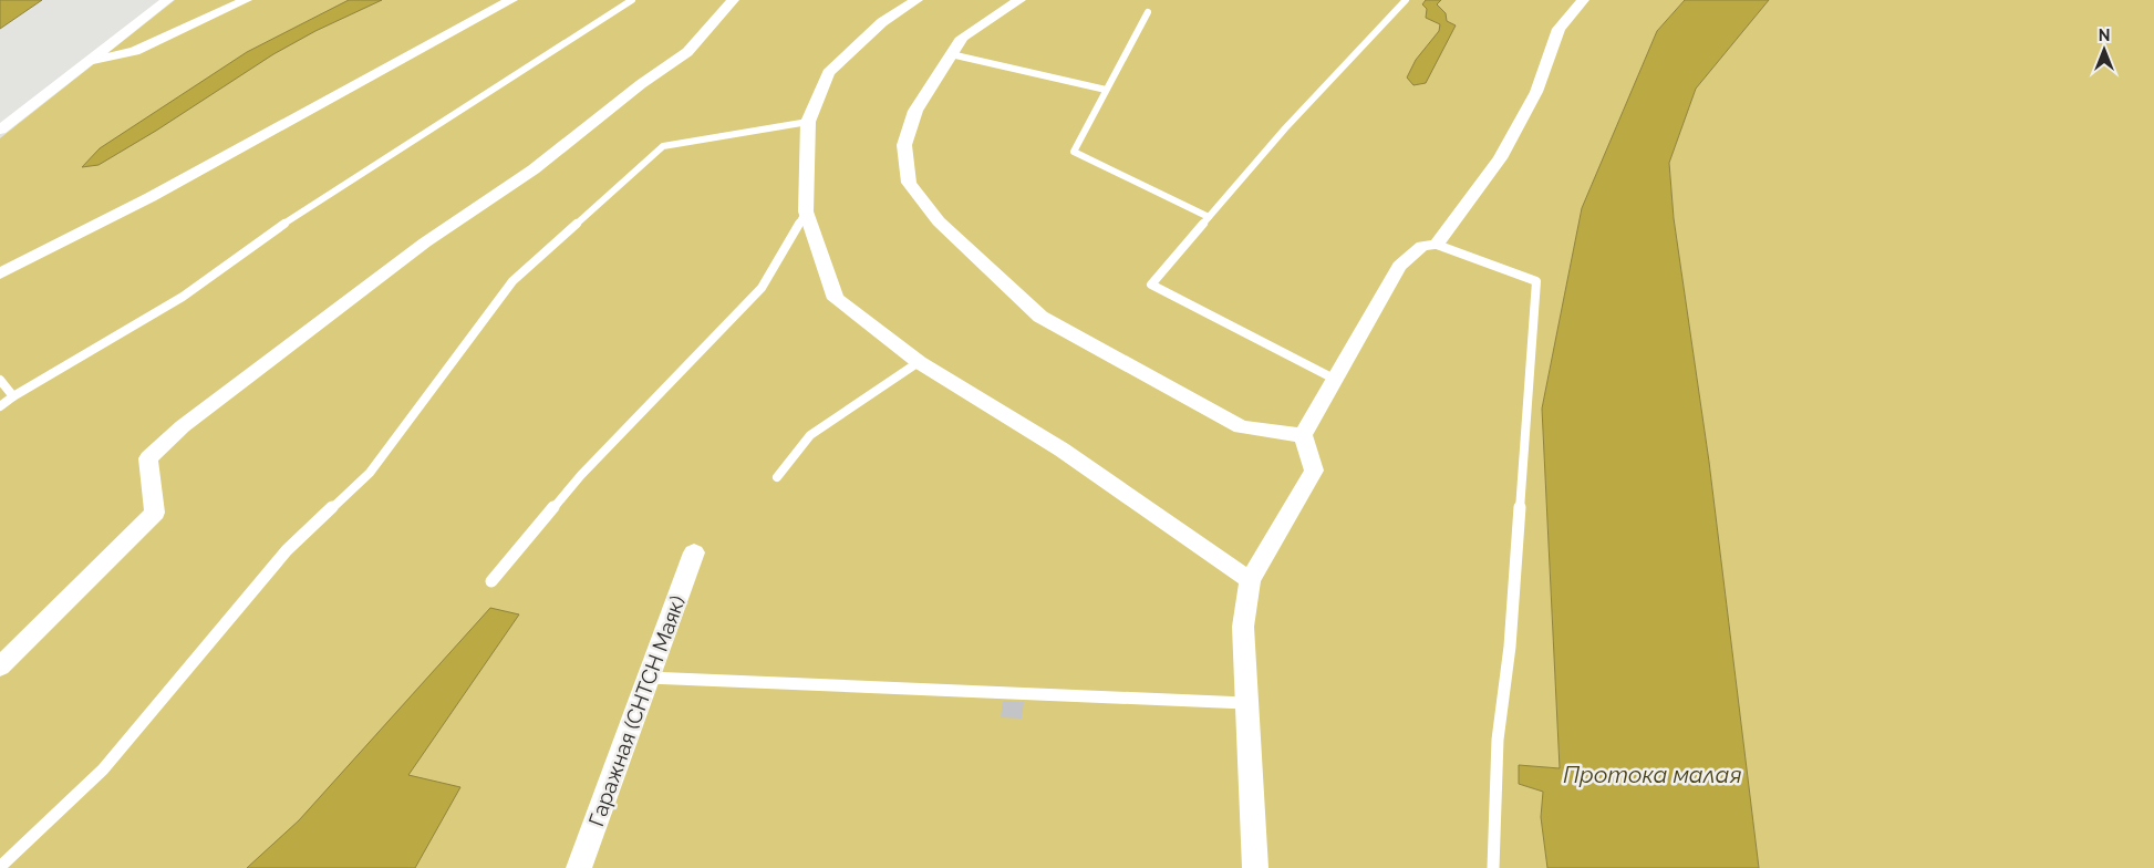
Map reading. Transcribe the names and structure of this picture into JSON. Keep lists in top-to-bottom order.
{
  "streets": {
    "street": ["Гаражная (СНТСН Маяк)"]
  },
  "water": ["Протока малая"],
  "north": "top"
}
